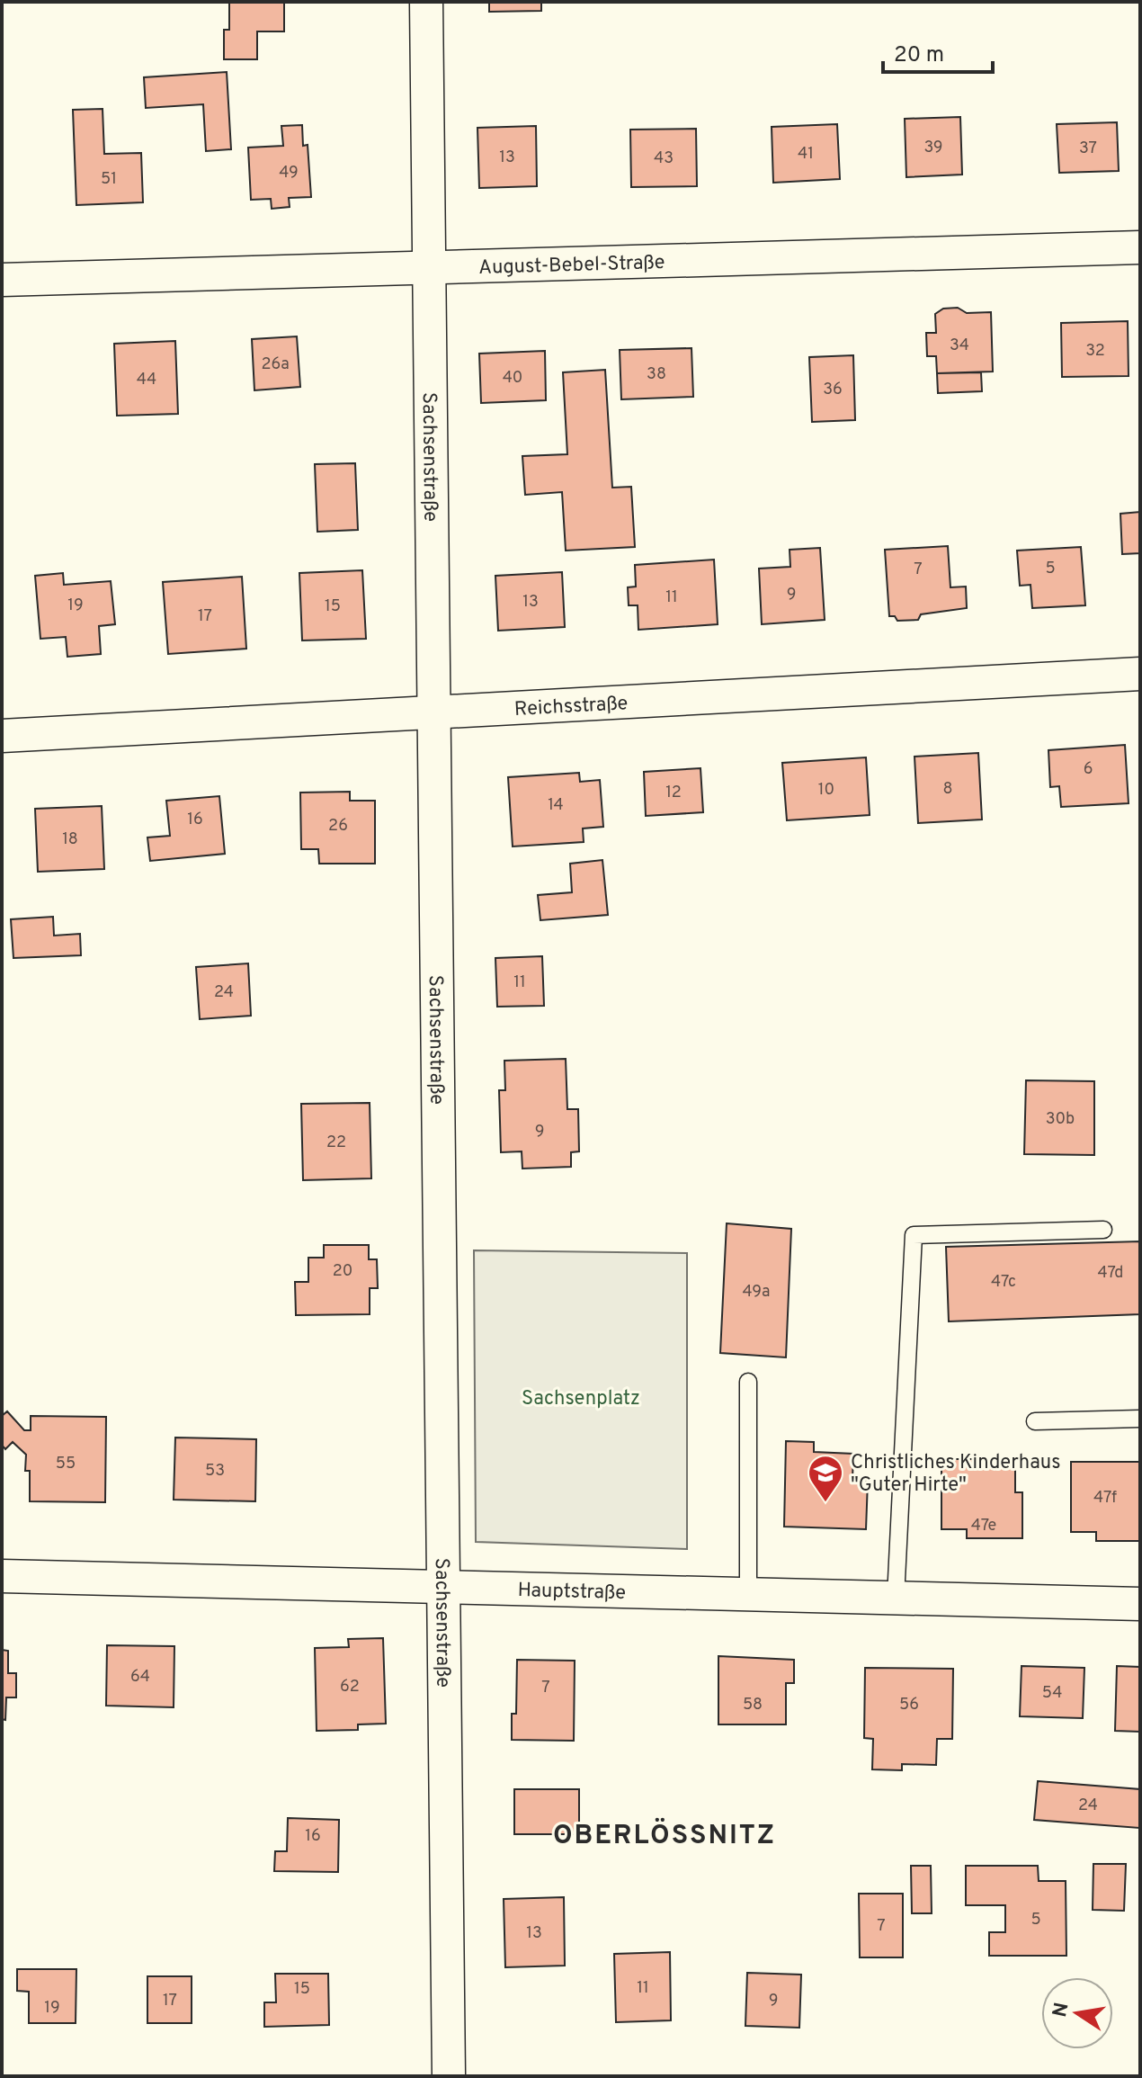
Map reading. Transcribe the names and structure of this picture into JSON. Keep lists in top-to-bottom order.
{
  "streets": {
    "street": [
      "August-Bebel-Straße",
      "Sachsenstraße",
      "Reichsstraße",
      "Hauptstraße"
    ]
  },
  "crossings": [
    ["August-Bebel-Straße", "Sachsenstraße"],
    ["Sachsenstraße", "Reichsstraße"],
    ["Sachsenstraße", "Hauptstraße"]
  ],
  "districts": ["OBERLÖSSNITZ"],
  "parks": ["Sachsenplatz"],
  "places": {
    "school or university": ["Christliches Kinderhaus \"Guter Hirte\""]
  },
  "house_numbers": [
    "39",
    "37",
    "41",
    "13",
    "43",
    "49",
    "51",
    "34",
    "32",
    "26a",
    "38",
    "40",
    "44",
    "36",
    "5",
    "7",
    "9",
    "11",
    "13",
    "19",
    "15",
    "17",
    "6",
    "8",
    "10",
    "12",
    "14",
    "16",
    "26",
    "18",
    "11",
    "24",
    "30b",
    "9",
    "22",
    "20",
    "47d",
    "47c",
    "49a",
    "55",
    "53",
    "47f",
    "47e",
    "64",
    "62",
    "7",
    "54",
    "58",
    "56",
    "24",
    "16",
    "5",
    "7",
    "13",
    "11",
    "15",
    "17",
    "9",
    "19"
  ],
  "scale_bar": "20 m",
  "north": "left"
}
